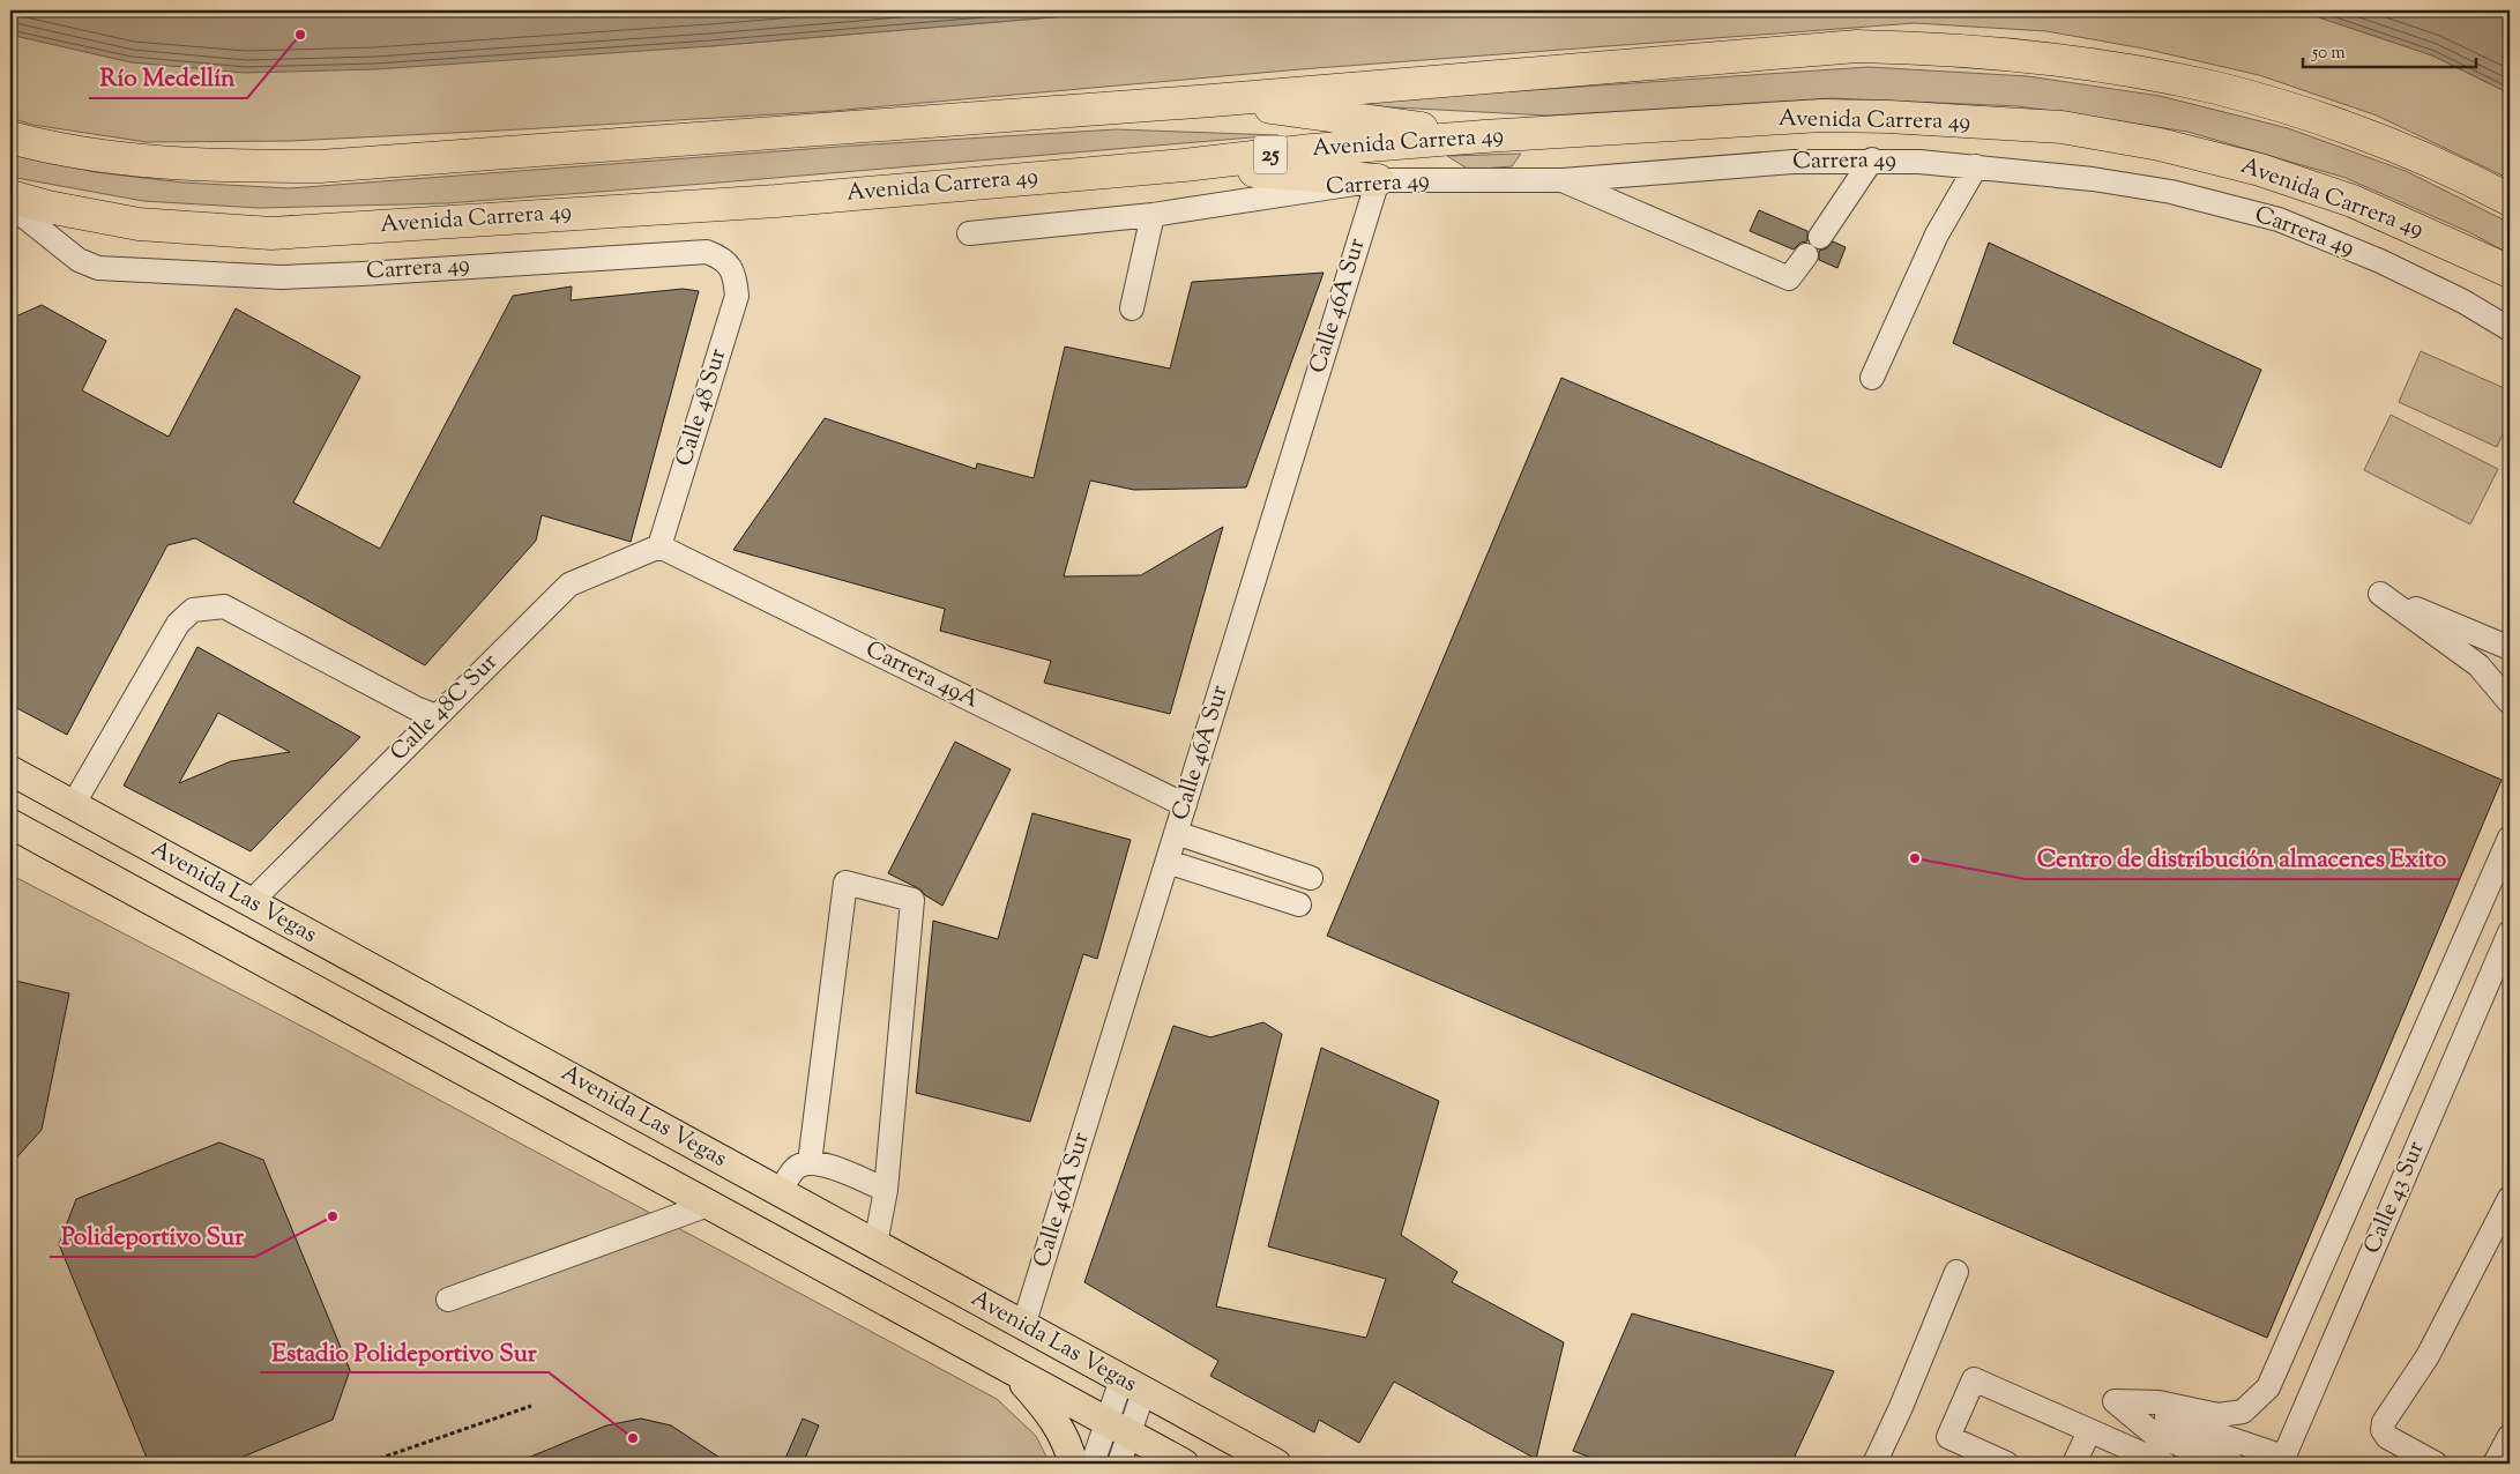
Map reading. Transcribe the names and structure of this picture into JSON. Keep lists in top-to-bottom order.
{
  "streets": {
    "highway": ["Avenida Carrera 49", "25"],
    "main road": ["Avenida Las Vegas"],
    "street": [
      "Carrera 49",
      "Calle 46A Sur",
      "Calle 48 Sur",
      "Carrera 49A",
      "Calle 48C Sur",
      "Calle 43 Sur"
    ]
  },
  "crossings": [
    ["Carrera 49", "Calle 46A Sur"],
    ["Carrera 49", "Calle 48 Sur"],
    ["Calle 46A Sur", "Carrera 49A"],
    ["Calle 46A Sur", "Avenida Las Vegas"],
    ["Calle 48 Sur", "Carrera 49A"],
    ["Calle 48 Sur", "Calle 48C Sur"],
    ["Carrera 49A", "Calle 48C Sur"],
    ["Calle 48C Sur", "Avenida Las Vegas"]
  ],
  "places": [
    "Río Medellín",
    "Centro de distribución almacenes Exito",
    "Polideportivo Sur",
    "Estadio Polideportivo Sur"
  ],
  "scale_bar": "50 m"
}
